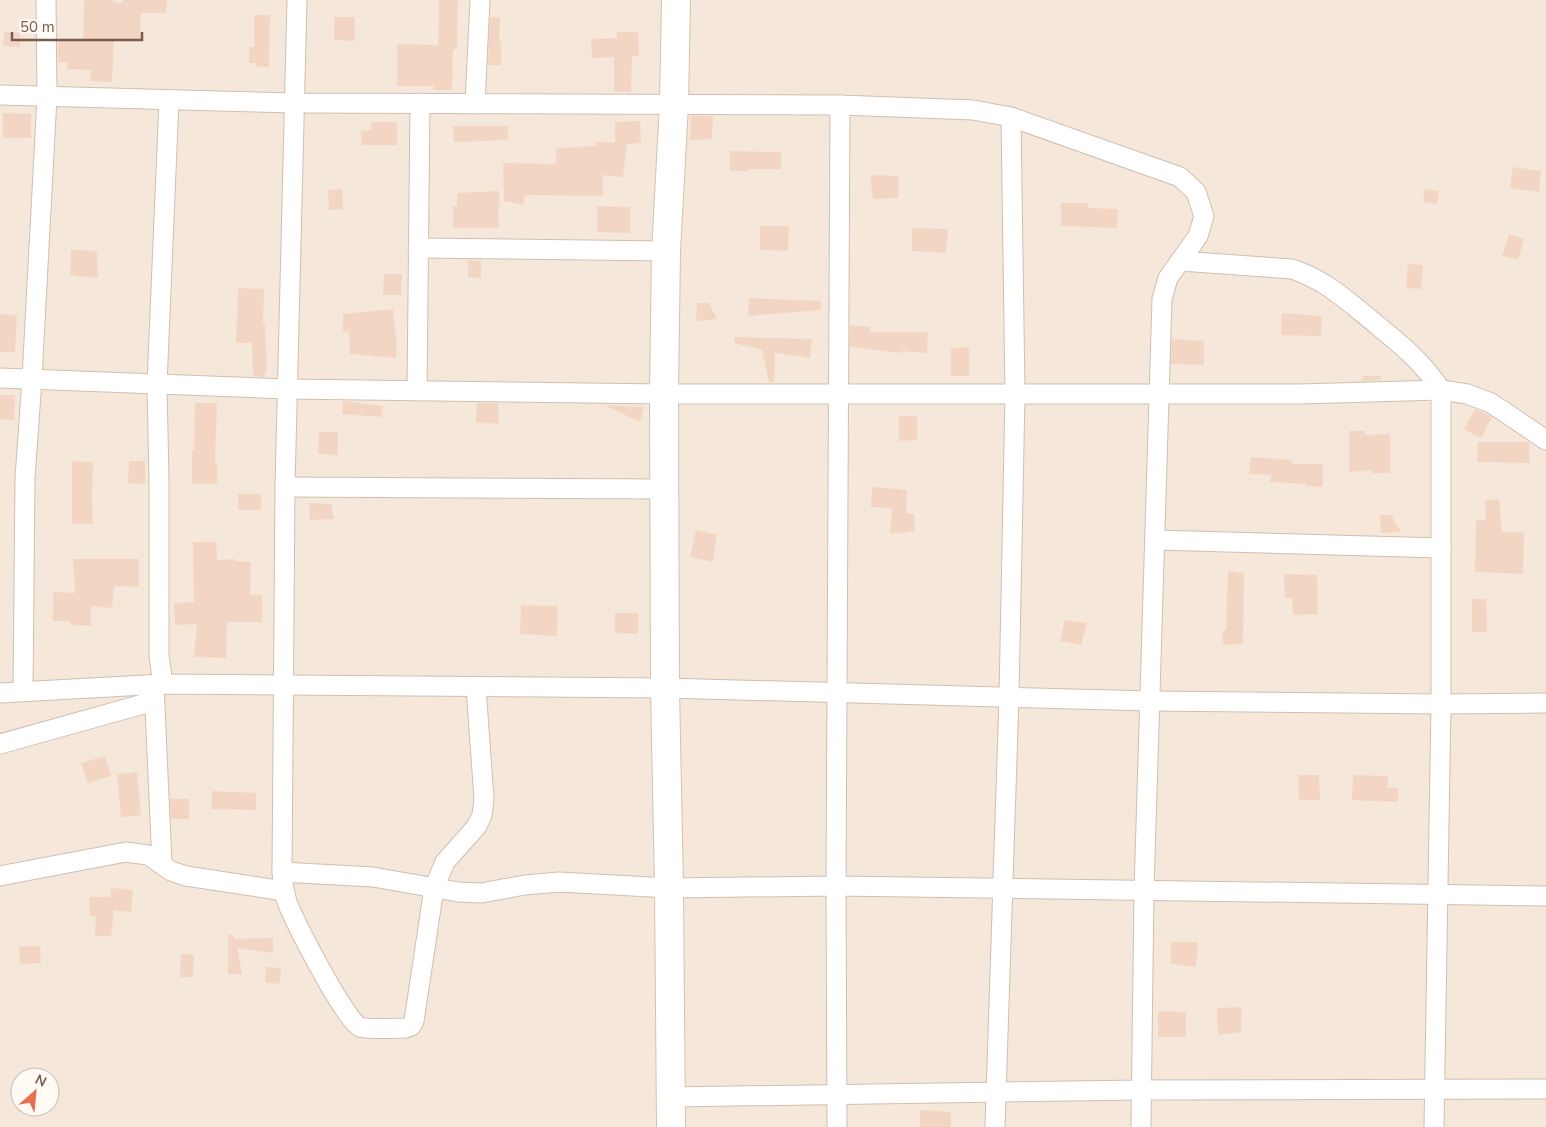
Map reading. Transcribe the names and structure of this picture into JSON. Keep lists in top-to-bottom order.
{
  "scale_bar": "50 m",
  "north": "top right"
}
